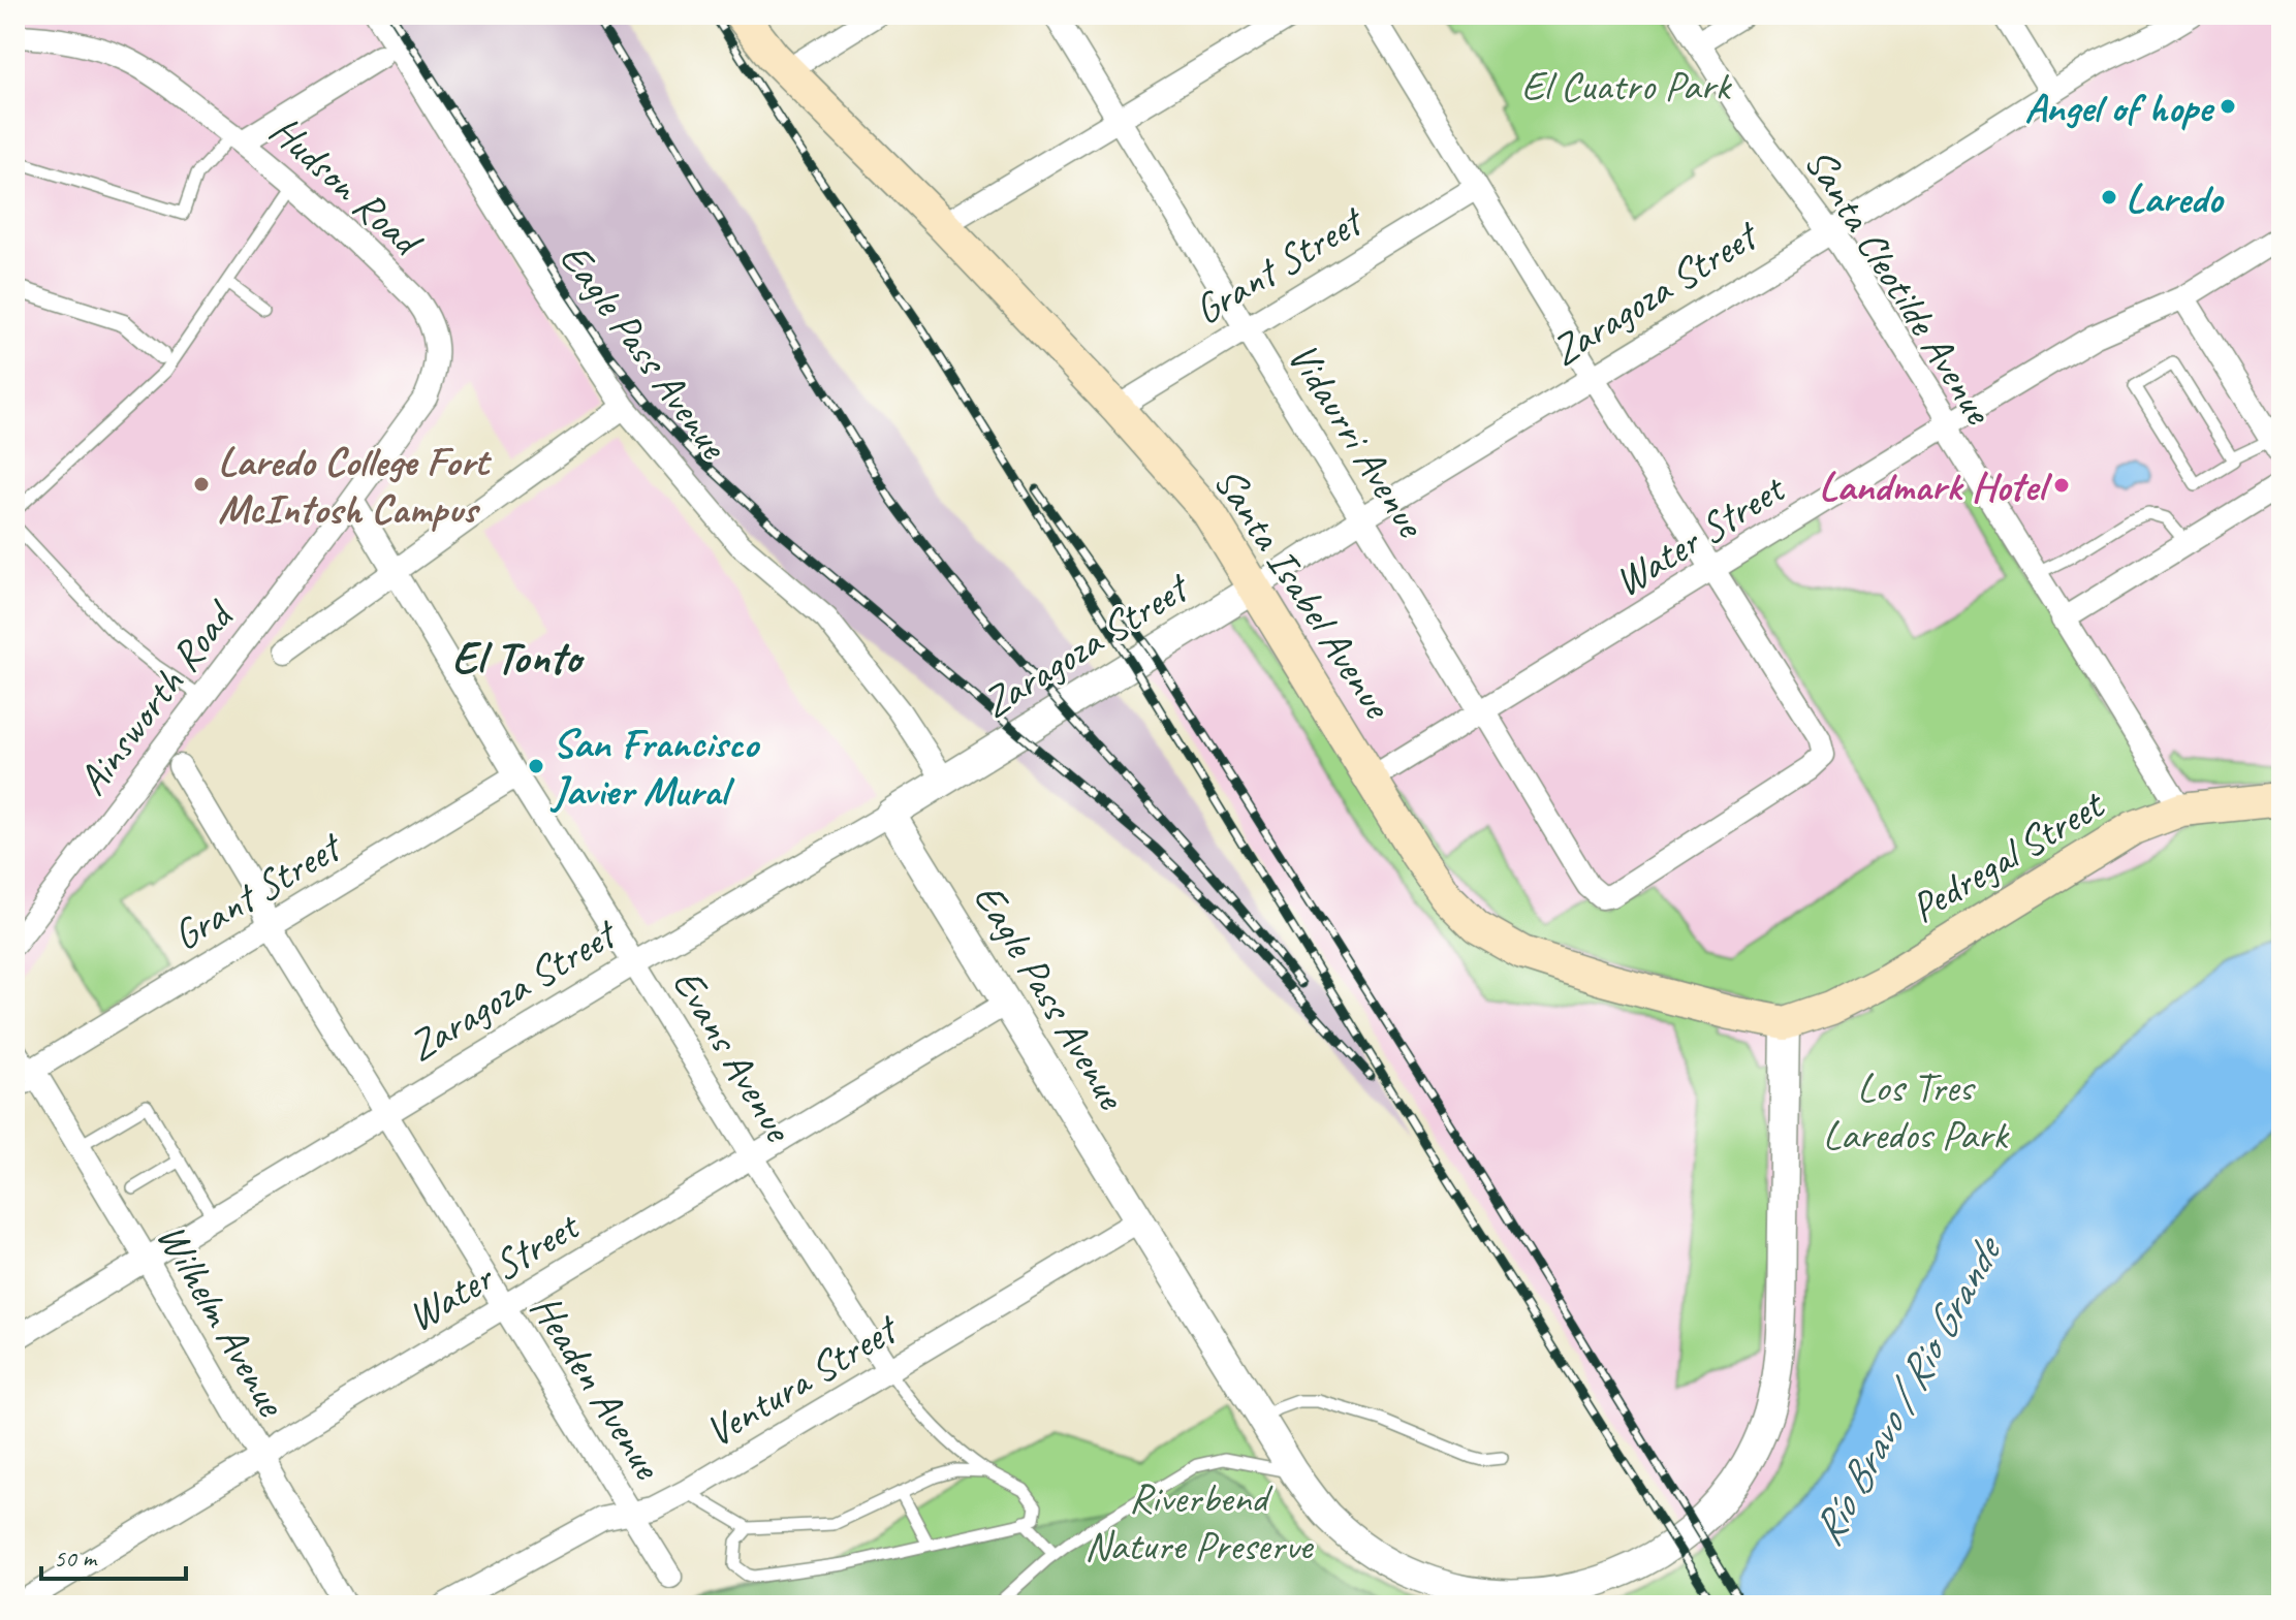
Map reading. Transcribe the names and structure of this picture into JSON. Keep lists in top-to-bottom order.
{
  "streets": {
    "main road": ["Santa Isabel Avenue", "Pedregal Street"],
    "street": [
      "Hudson Road",
      "Grant Street",
      "Santa Cleotilde Avenue",
      "Zaragoza Street",
      "Eagle Pass Avenue",
      "Vidaurri Avenue",
      "Water Street",
      "Ainsworth Road",
      "Evans Avenue",
      "Wilhelm Avenue",
      "Ventura Street",
      "Headen Avenue"
    ]
  },
  "crossings": [
    ["Hudson Road", "Ainsworth Road"],
    ["Hudson Road", "Evans Avenue"],
    ["Grant Street", "Vidaurri Avenue"],
    ["Grant Street", "Santa Isabel Avenue"],
    ["Grant Street", "Evans Avenue"],
    ["Grant Street", "Wilhelm Avenue"],
    ["Grant Street", "Headen Avenue"],
    ["Santa Cleotilde Avenue", "Zaragoza Street"],
    ["Santa Cleotilde Avenue", "Water Street"],
    ["Santa Cleotilde Avenue", "Pedregal Street"],
    ["Zaragoza Street", "Eagle Pass Avenue"],
    ["Zaragoza Street", "Vidaurri Avenue"],
    ["Zaragoza Street", "Santa Isabel Avenue"],
    ["Zaragoza Street", "Evans Avenue"],
    ["Zaragoza Street", "Wilhelm Avenue"],
    ["Zaragoza Street", "Headen Avenue"],
    ["Eagle Pass Avenue", "Water Street"],
    ["Eagle Pass Avenue", "Santa Isabel Avenue"],
    ["Eagle Pass Avenue", "Pedregal Street"],
    ["Eagle Pass Avenue", "Ventura Street"],
    ["Vidaurri Avenue", "Water Street"],
    ["Water Street", "Santa Isabel Avenue"],
    ["Water Street", "Evans Avenue"],
    ["Water Street", "Wilhelm Avenue"],
    ["Water Street", "Headen Avenue"],
    ["Santa Isabel Avenue", "Pedregal Street"],
    ["Ainsworth Road", "Evans Avenue"],
    ["Evans Avenue", "Ventura Street"],
    ["Ventura Street", "Headen Avenue"]
  ],
  "districts": ["El Tonto"],
  "water": ["Río Bravo / Rio Grande"],
  "parks": ["El Cuatro Park", "Los Tres Laredos Park", "Riverbend Nature Preserve"],
  "places": [
    "Angel of hope",
    "Laredo",
    "Laredo College Fort McIntosh Campus",
    "Landmark Hotel",
    "San Francisco Javier Mural"
  ],
  "scale_bar": "50 m"
}
